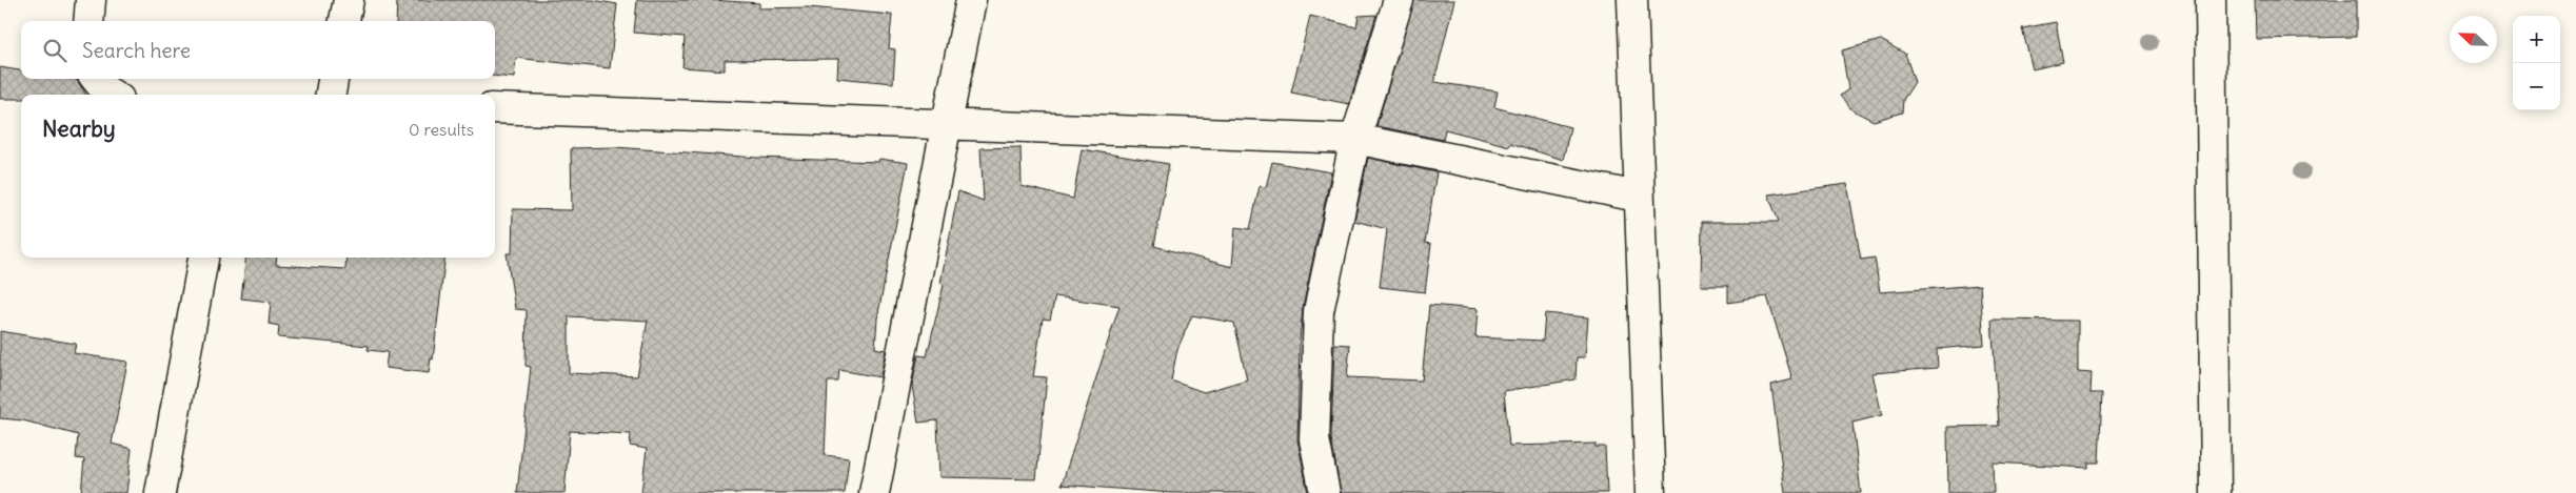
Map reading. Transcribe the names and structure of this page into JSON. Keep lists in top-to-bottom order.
{
  "north": "top left",
  "page": {
    "map_buttons": ["+", "−"],
    "search": "Search here",
    "heading": ["Nearby", "0 results"]
  }
}
